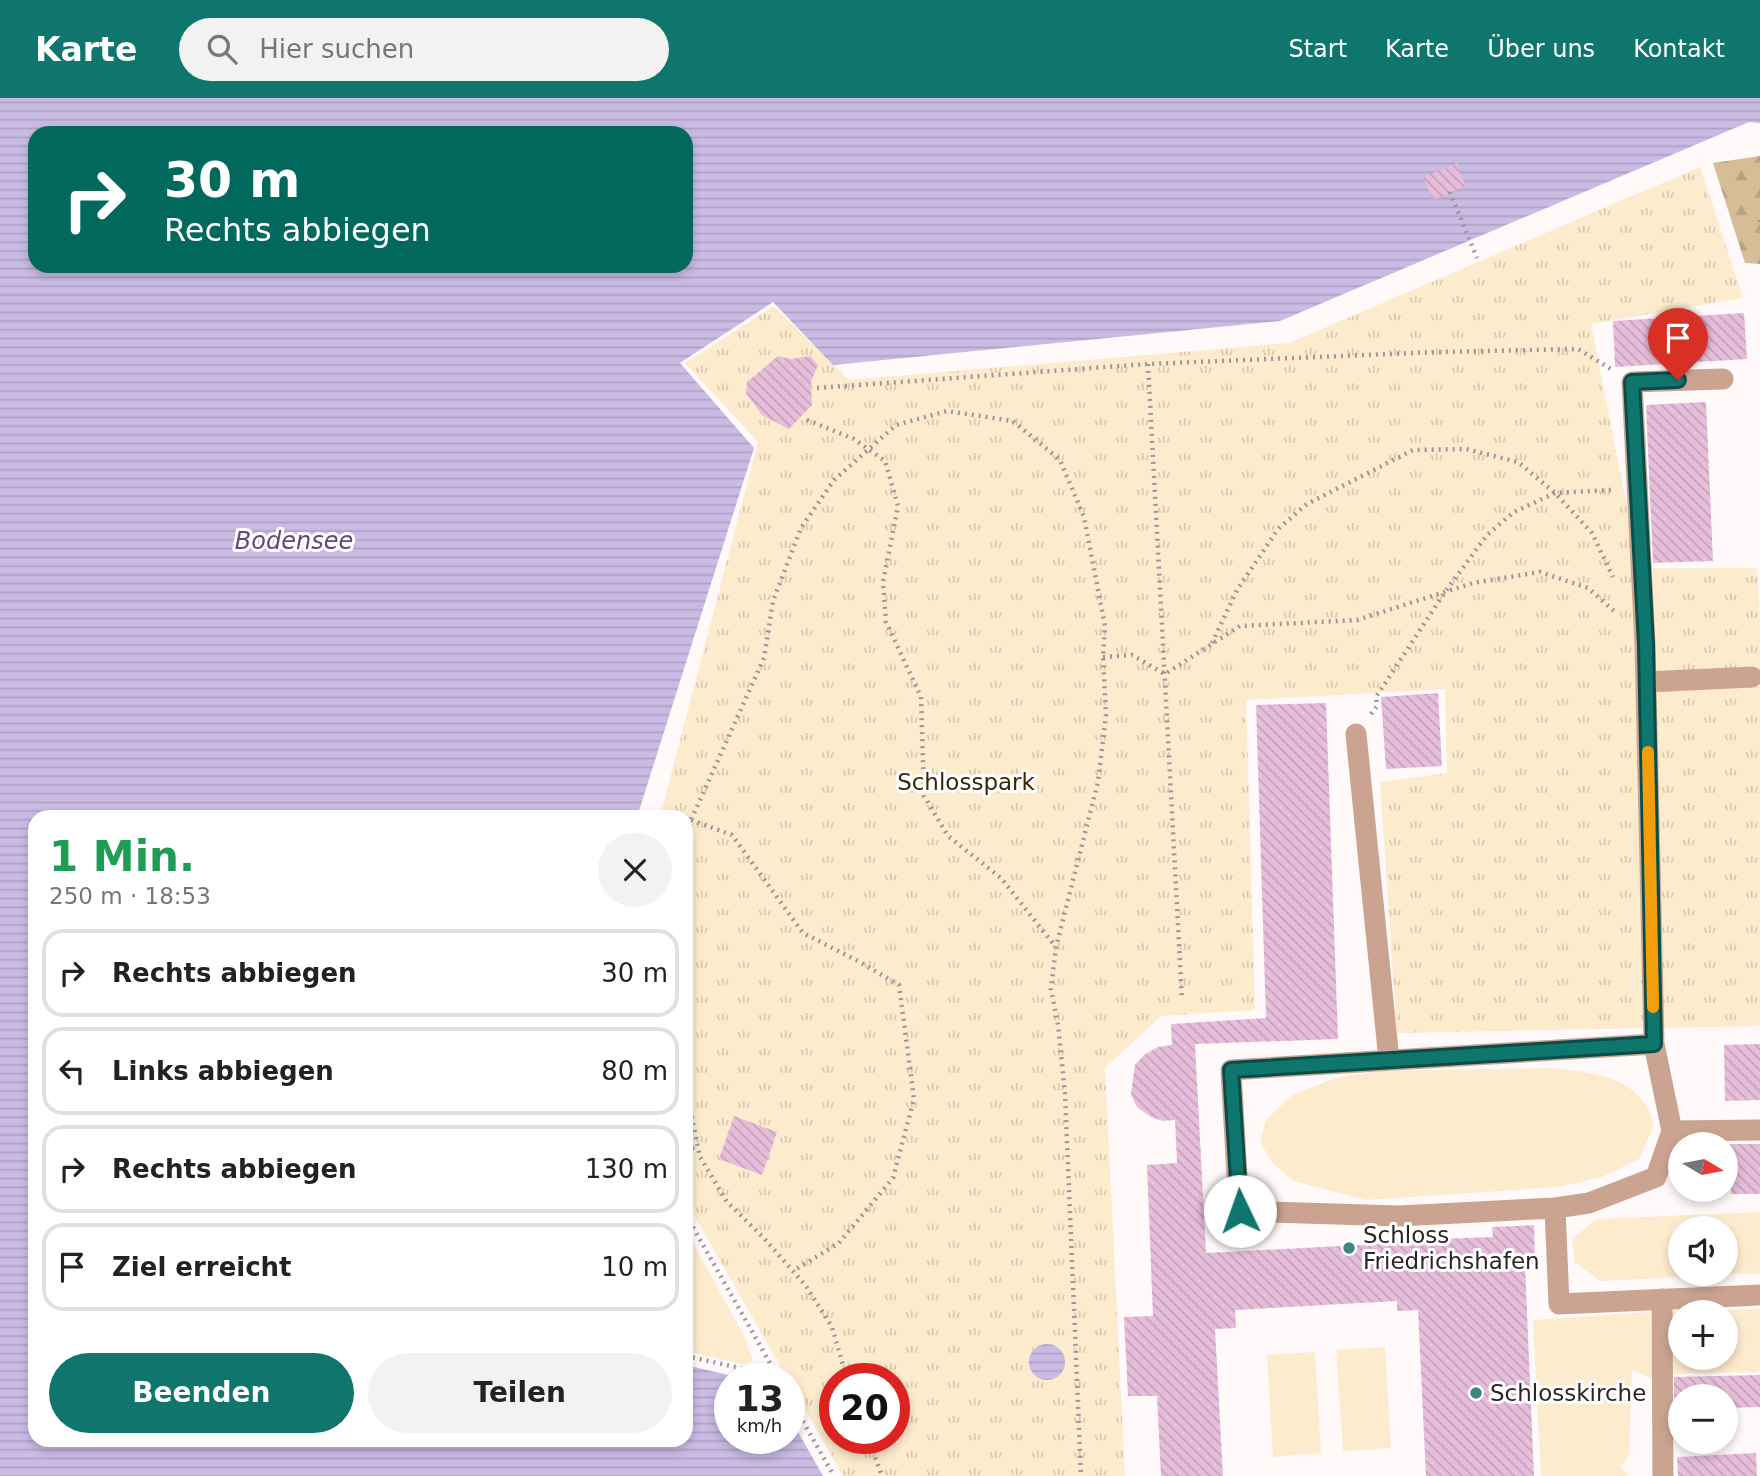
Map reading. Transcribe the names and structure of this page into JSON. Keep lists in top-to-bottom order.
{
  "water": ["Bodensee"],
  "parks": ["Schlosspark"],
  "places": ["Schloss Friedrichshafen", "Schlosskirche"],
  "north": "right",
  "page": {
    "header": "Karte",
    "search": "Hier suchen",
    "nav": [
      "Start",
      "Karte",
      "Über uns",
      "Kontakt"
    ],
    "turn": ["30 m", "Rechts abbiegen"],
    "heading": ["1 Min.", "250 m · 18:53"],
    "list": [
      {
        "name": "Rechts abbiegen",
        "value": "30 m"
      },
      {
        "name": "Links abbiegen",
        "value": "80 m"
      },
      {
        "name": "Rechts abbiegen",
        "value": "130 m"
      },
      {
        "name": "Ziel erreicht",
        "value": "10 m"
      }
    ],
    "map_buttons": ["+", "−"],
    "buttons": ["Beenden", "Teilen"],
    "speed": "13 km/h",
    "limit": "20"
  }
}
